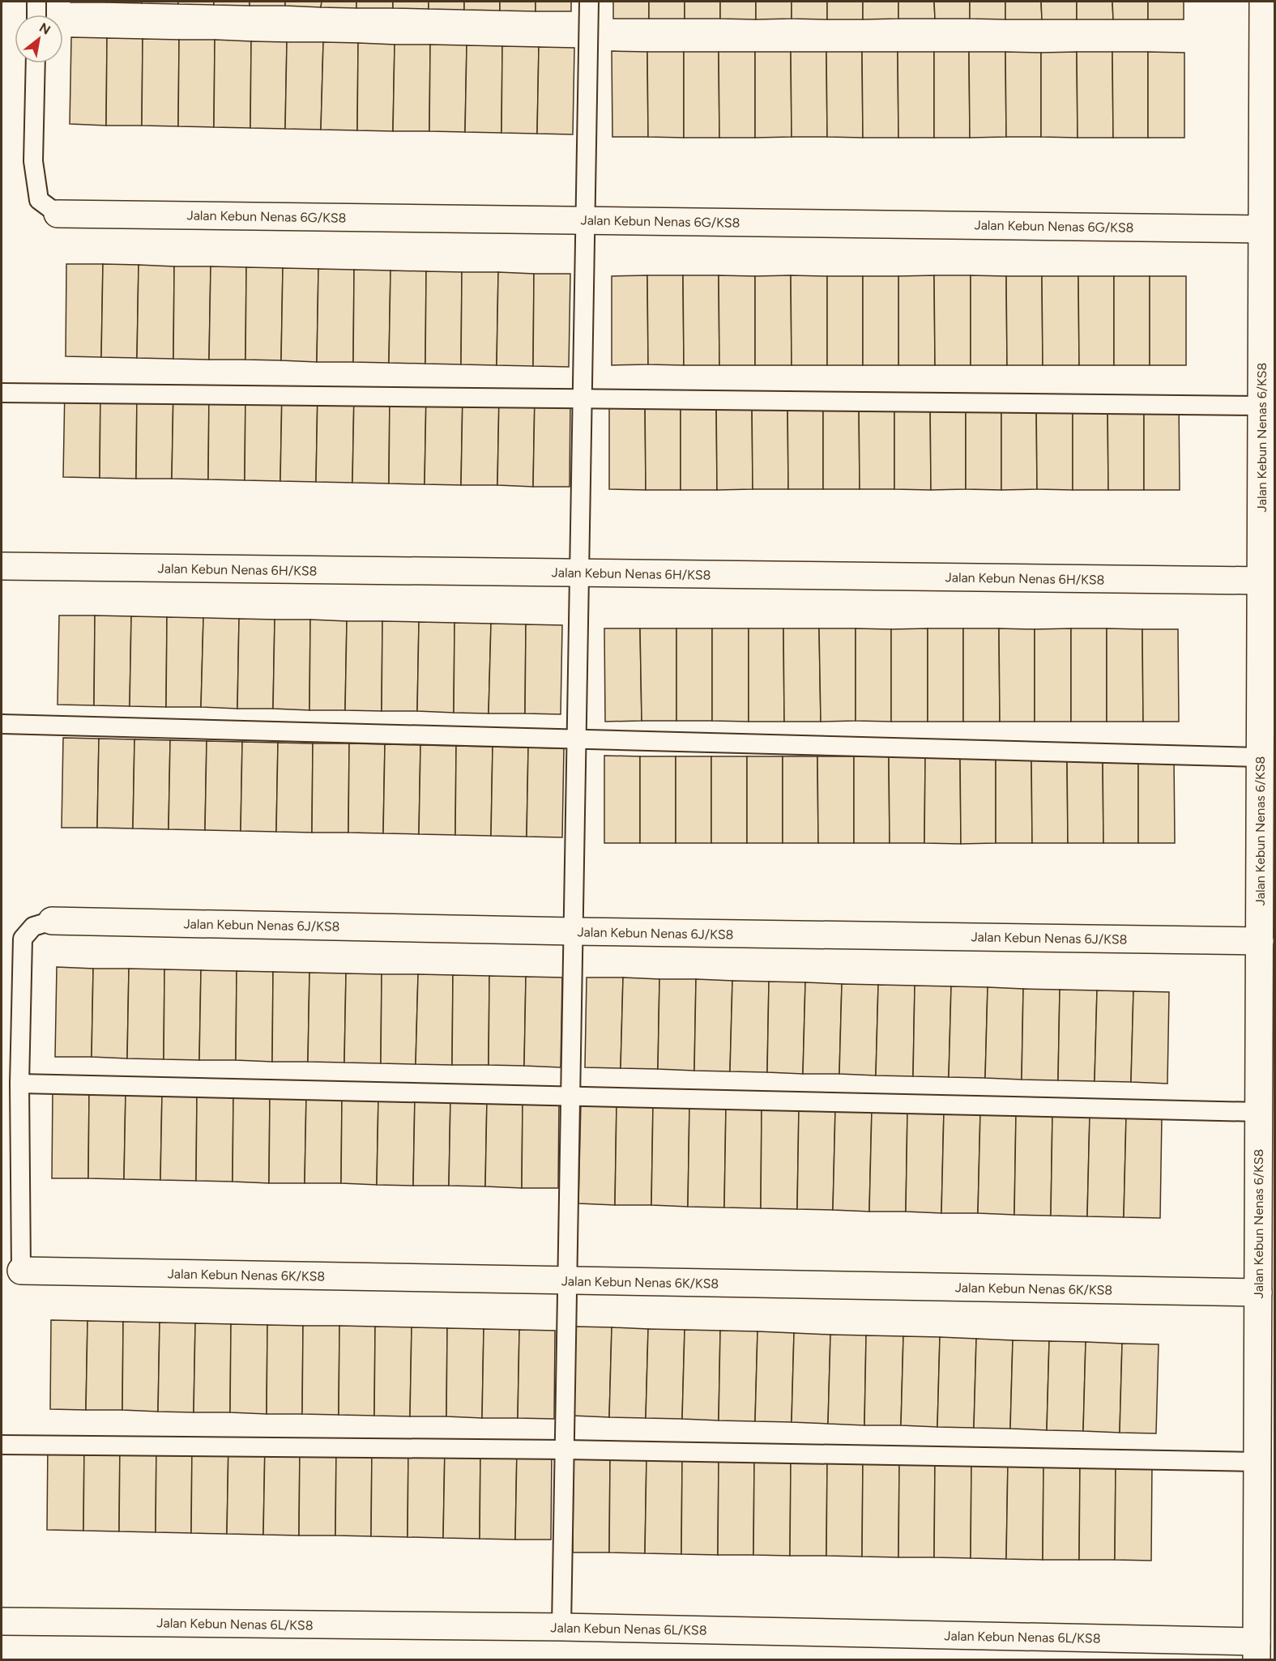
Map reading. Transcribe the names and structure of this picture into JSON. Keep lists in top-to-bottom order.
{
  "streets": {
    "street": [
      "Jalan Kebun Nenas 6G/KS8",
      "Jalan Kebun Nenas 6/KS8",
      "Jalan Kebun Nenas 6H/KS8",
      "Jalan Kebun Nenas 6J/KS8",
      "Jalan Kebun Nenas 6K/KS8",
      "Jalan Kebun Nenas 6L/KS8"
    ]
  },
  "crossings": [
    ["Jalan Kebun Nenas 6G/KS8", "Jalan Kebun Nenas 6/KS8"],
    ["Jalan Kebun Nenas 6/KS8", "Jalan Kebun Nenas 6H/KS8"],
    ["Jalan Kebun Nenas 6/KS8", "Jalan Kebun Nenas 6J/KS8"],
    ["Jalan Kebun Nenas 6/KS8", "Jalan Kebun Nenas 6K/KS8"],
    ["Jalan Kebun Nenas 6/KS8", "Jalan Kebun Nenas 6L/KS8"]
  ],
  "north": "top right"
}
